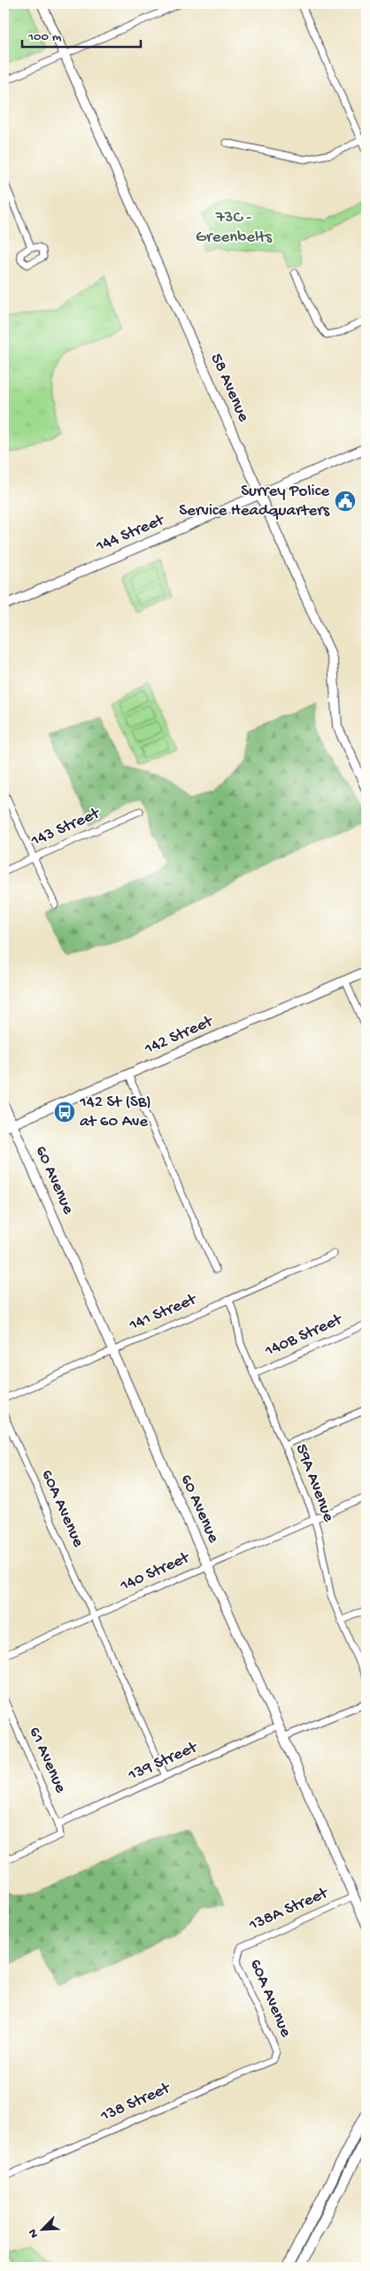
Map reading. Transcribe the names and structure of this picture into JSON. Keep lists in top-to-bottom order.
{
  "streets": {
    "street": [
      "58 Avenue",
      "144 Street",
      "143 Street",
      "142 Street",
      "60 Avenue",
      "141 Street",
      "140B Street",
      "59A Avenue",
      "60A Avenue",
      "140 Street",
      "61 Avenue",
      "139 Street",
      "138A Street",
      "138 Street"
    ]
  },
  "crossings": [
    ["58 Avenue", "144 Street"],
    ["142 Street", "60 Avenue"],
    ["60 Avenue", "141 Street"],
    ["60 Avenue", "140 Street"],
    ["60 Avenue", "139 Street"],
    ["60 Avenue", "138A Street"],
    ["141 Street", "59A Avenue"],
    ["140B Street", "59A Avenue"],
    ["59A Avenue", "140 Street"],
    ["60A Avenue", "140 Street"],
    ["60A Avenue", "139 Street"],
    ["60A Avenue", "138A Street"],
    ["60A Avenue", "138 Street"],
    ["61 Avenue", "139 Street"]
  ],
  "parks": ["73C - Greenbelts"],
  "places": {
    "public building": ["Surrey Police Service Headquarters"],
    "bus stop": ["142 St (SB) at 60 Ave"]
  },
  "scale_bar": "100 m",
  "north": "bottom left"
}
